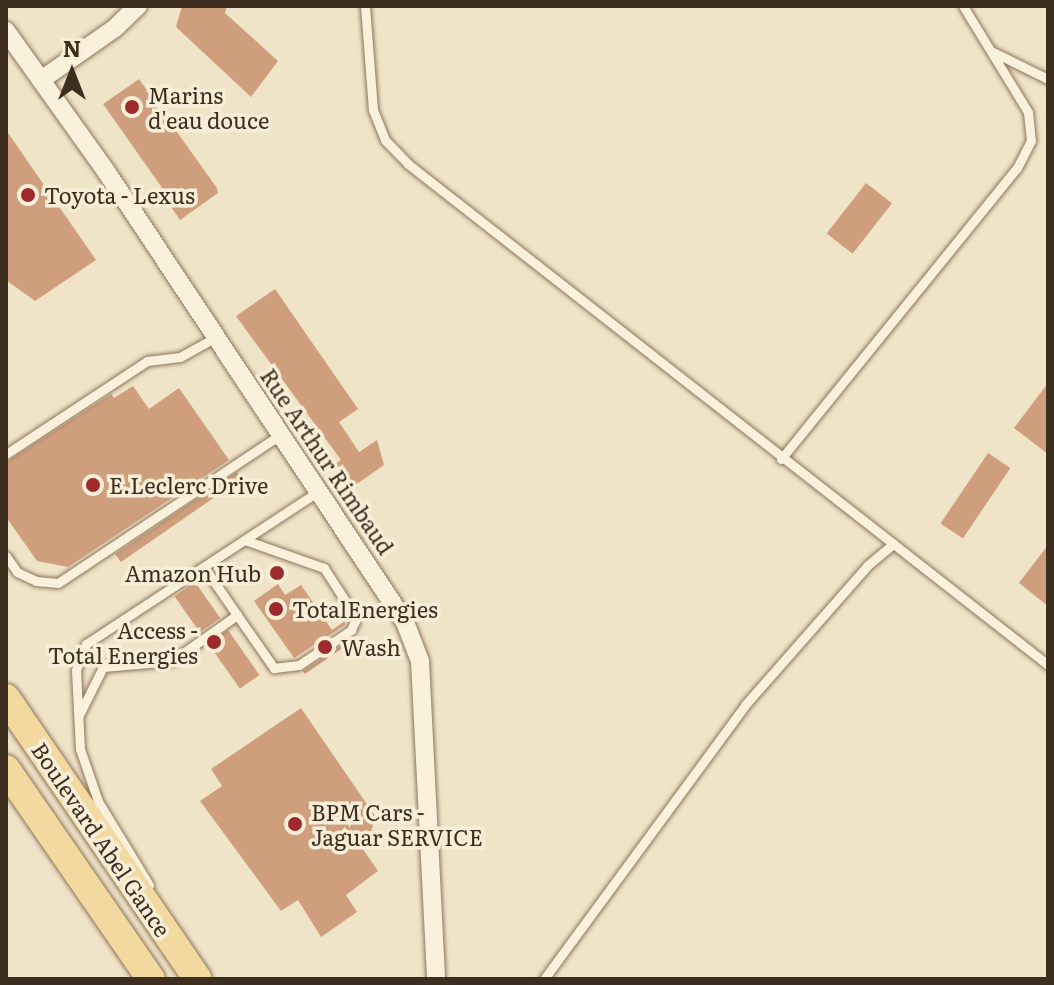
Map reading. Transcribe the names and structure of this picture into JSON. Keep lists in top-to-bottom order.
{
  "streets": {
    "main road": ["Boulevard Abel Gance"],
    "street": ["Rue Arthur Rimbaud"]
  },
  "places": [
    "Marins d'eau douce",
    "Toyota - Lexus",
    "E.Leclerc Drive",
    "Amazon Hub",
    "TotalEnergies",
    "Access - Total Energies",
    "Wash",
    "BPM Cars - Jaguar SERVICE"
  ],
  "north": "top"
}
